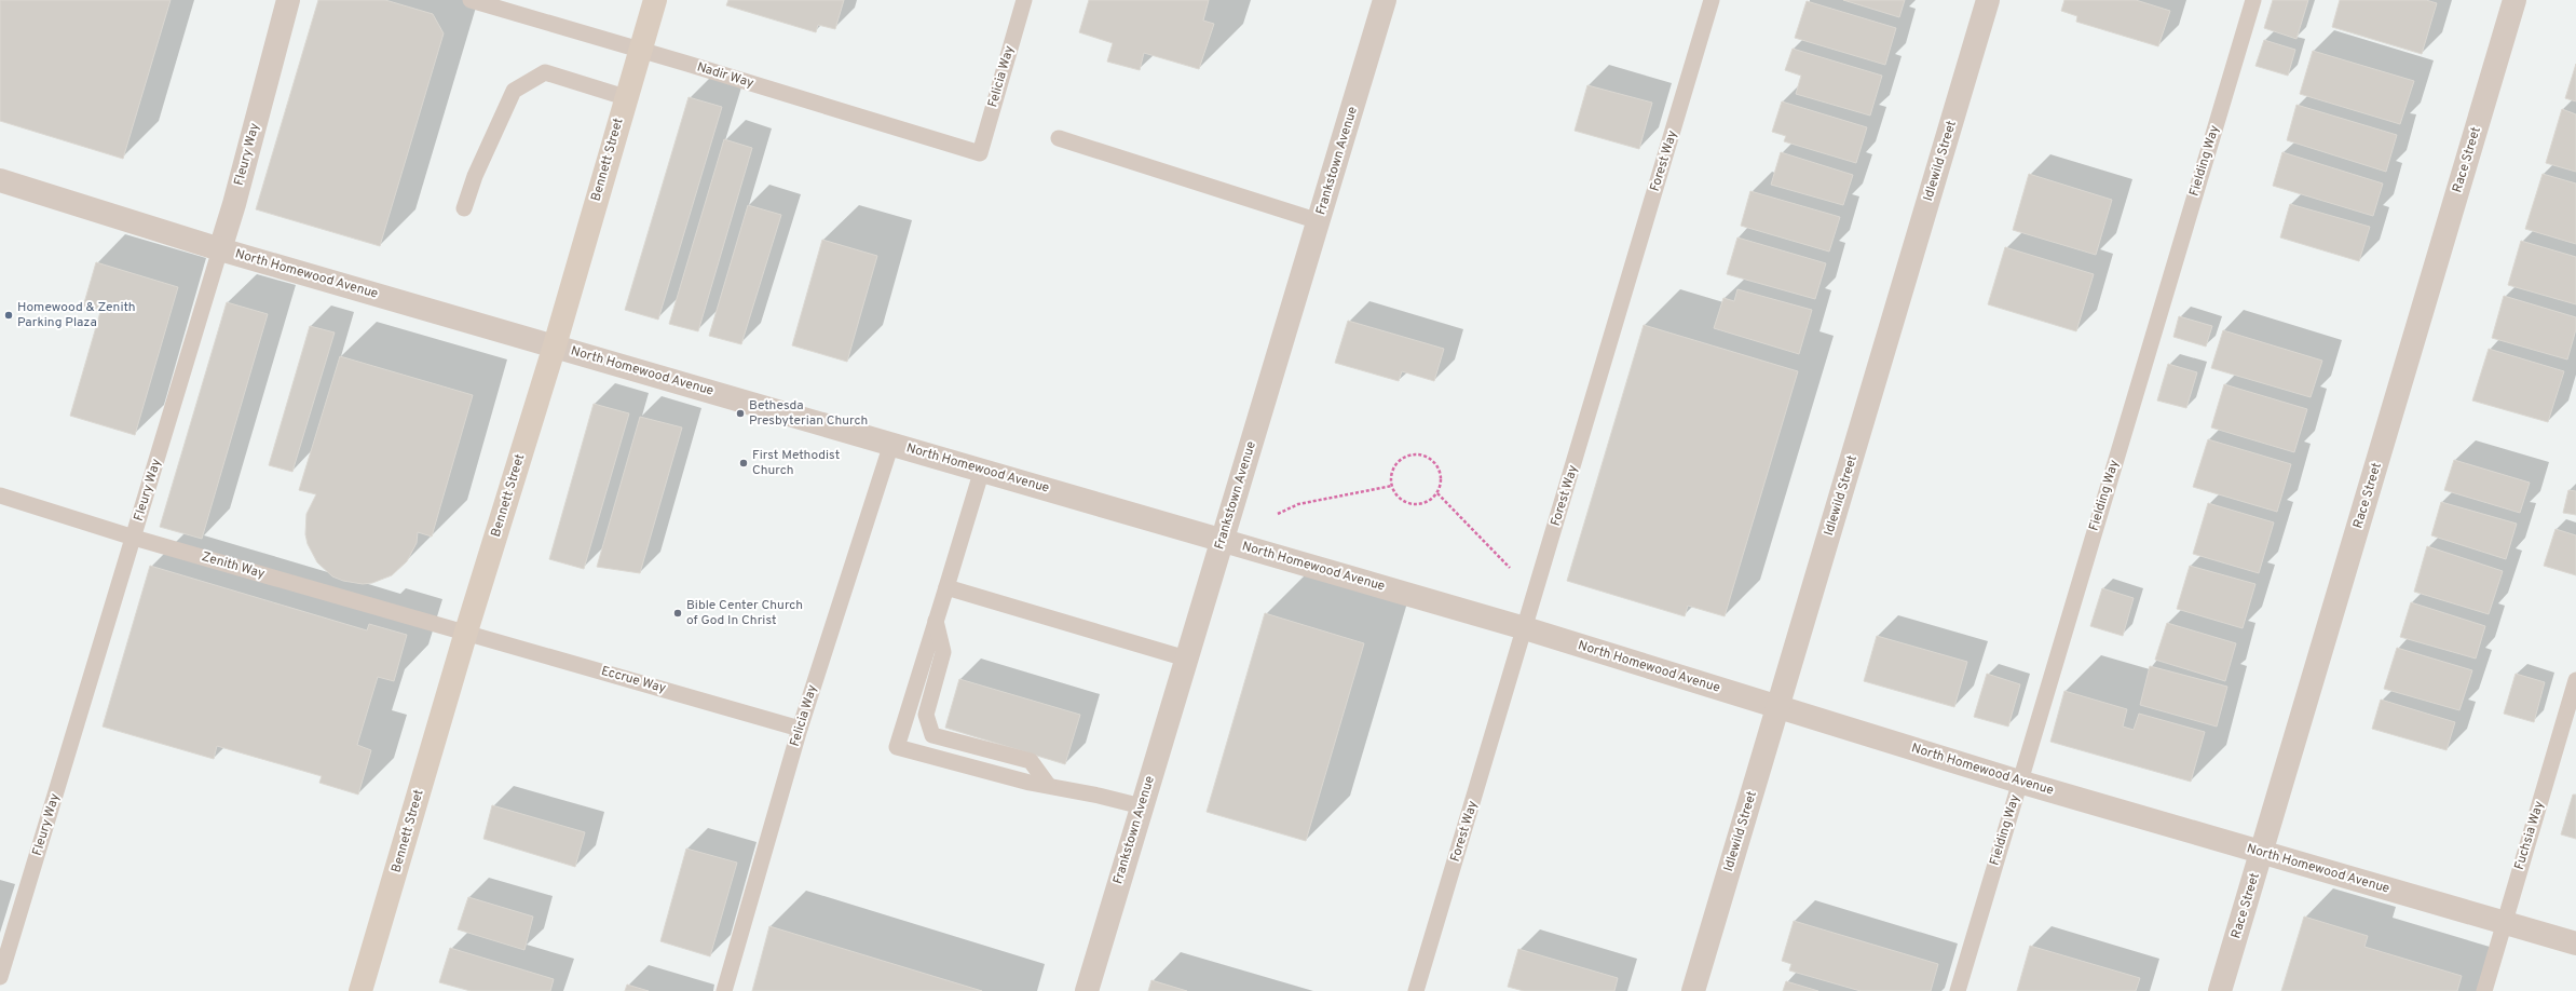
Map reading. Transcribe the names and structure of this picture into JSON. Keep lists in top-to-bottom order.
{
  "streets": {
    "main road": ["Bennett Street"],
    "street": [
      "Fleury Way",
      "Race Street",
      "Frankstown Avenue",
      "Idlewild Street",
      "North Homewood Avenue"
    ],
    "lane": [
      "Nadir Way",
      "Felicia Way",
      "Forest Way",
      "Fielding Way",
      "Zenith Way",
      "Eccrue Way",
      "Fuchsia Way"
    ]
  },
  "crossings": [
    ["Nadir Way", "Felicia Way"],
    ["Nadir Way", "Bennett Street"],
    ["Felicia Way", "North Homewood Avenue"],
    ["Felicia Way", "Eccrue Way"],
    ["Fleury Way", "North Homewood Avenue"],
    ["Fleury Way", "Zenith Way"],
    ["Bennett Street", "North Homewood Avenue"],
    ["Bennett Street", "Zenith Way"],
    ["Bennett Street", "Eccrue Way"],
    ["Race Street", "North Homewood Avenue"],
    ["Frankstown Avenue", "North Homewood Avenue"],
    ["Forest Way", "North Homewood Avenue"],
    ["Idlewild Street", "North Homewood Avenue"],
    ["Fielding Way", "North Homewood Avenue"],
    ["North Homewood Avenue", "Fuchsia Way"],
    ["Zenith Way", "Eccrue Way"]
  ],
  "places": [
    "Homewood & Zenith Parking Plaza",
    "Bethesda Presbyterian Church",
    "First Methodist Church",
    "Bible Center Church of God In Christ"
  ]
}
